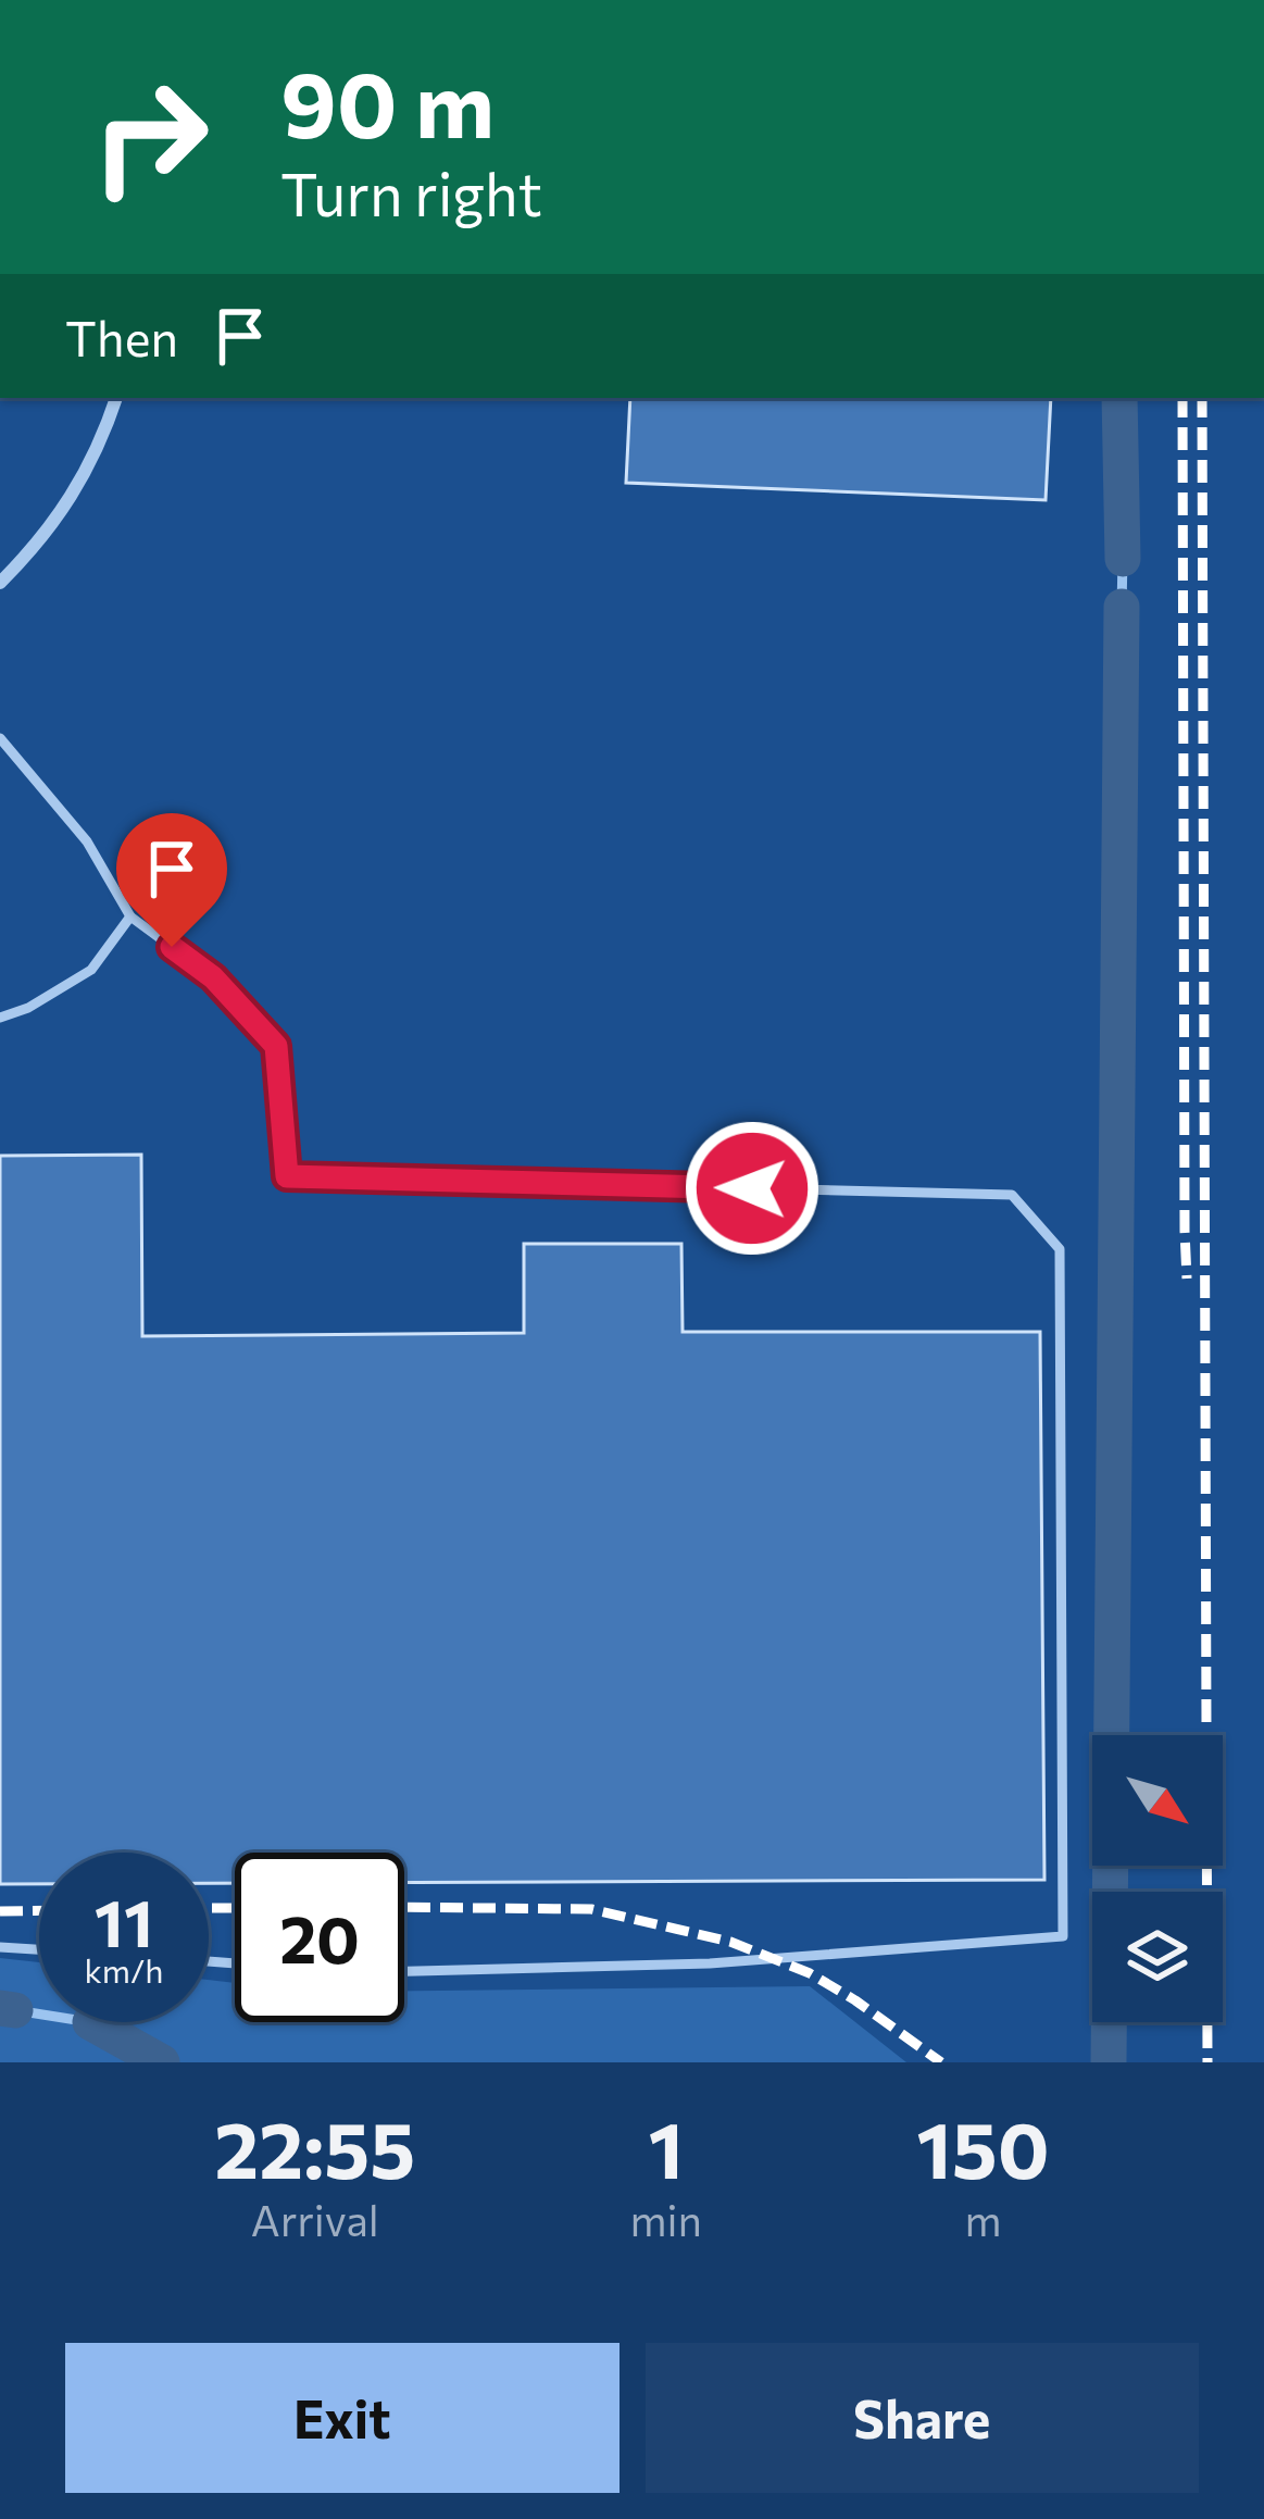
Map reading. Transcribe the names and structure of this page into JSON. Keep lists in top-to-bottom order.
{
  "north": "bottom right",
  "page": {
    "turn": ["90 m", "Turn right"],
    "then": "Then",
    "speed": "11 km/h",
    "limit": "20",
    "eta": [
      "22:55",
      "Arrival",
      "1",
      "min",
      "150",
      "m"
    ],
    "buttons": ["Exit", "Share"]
  }
}
